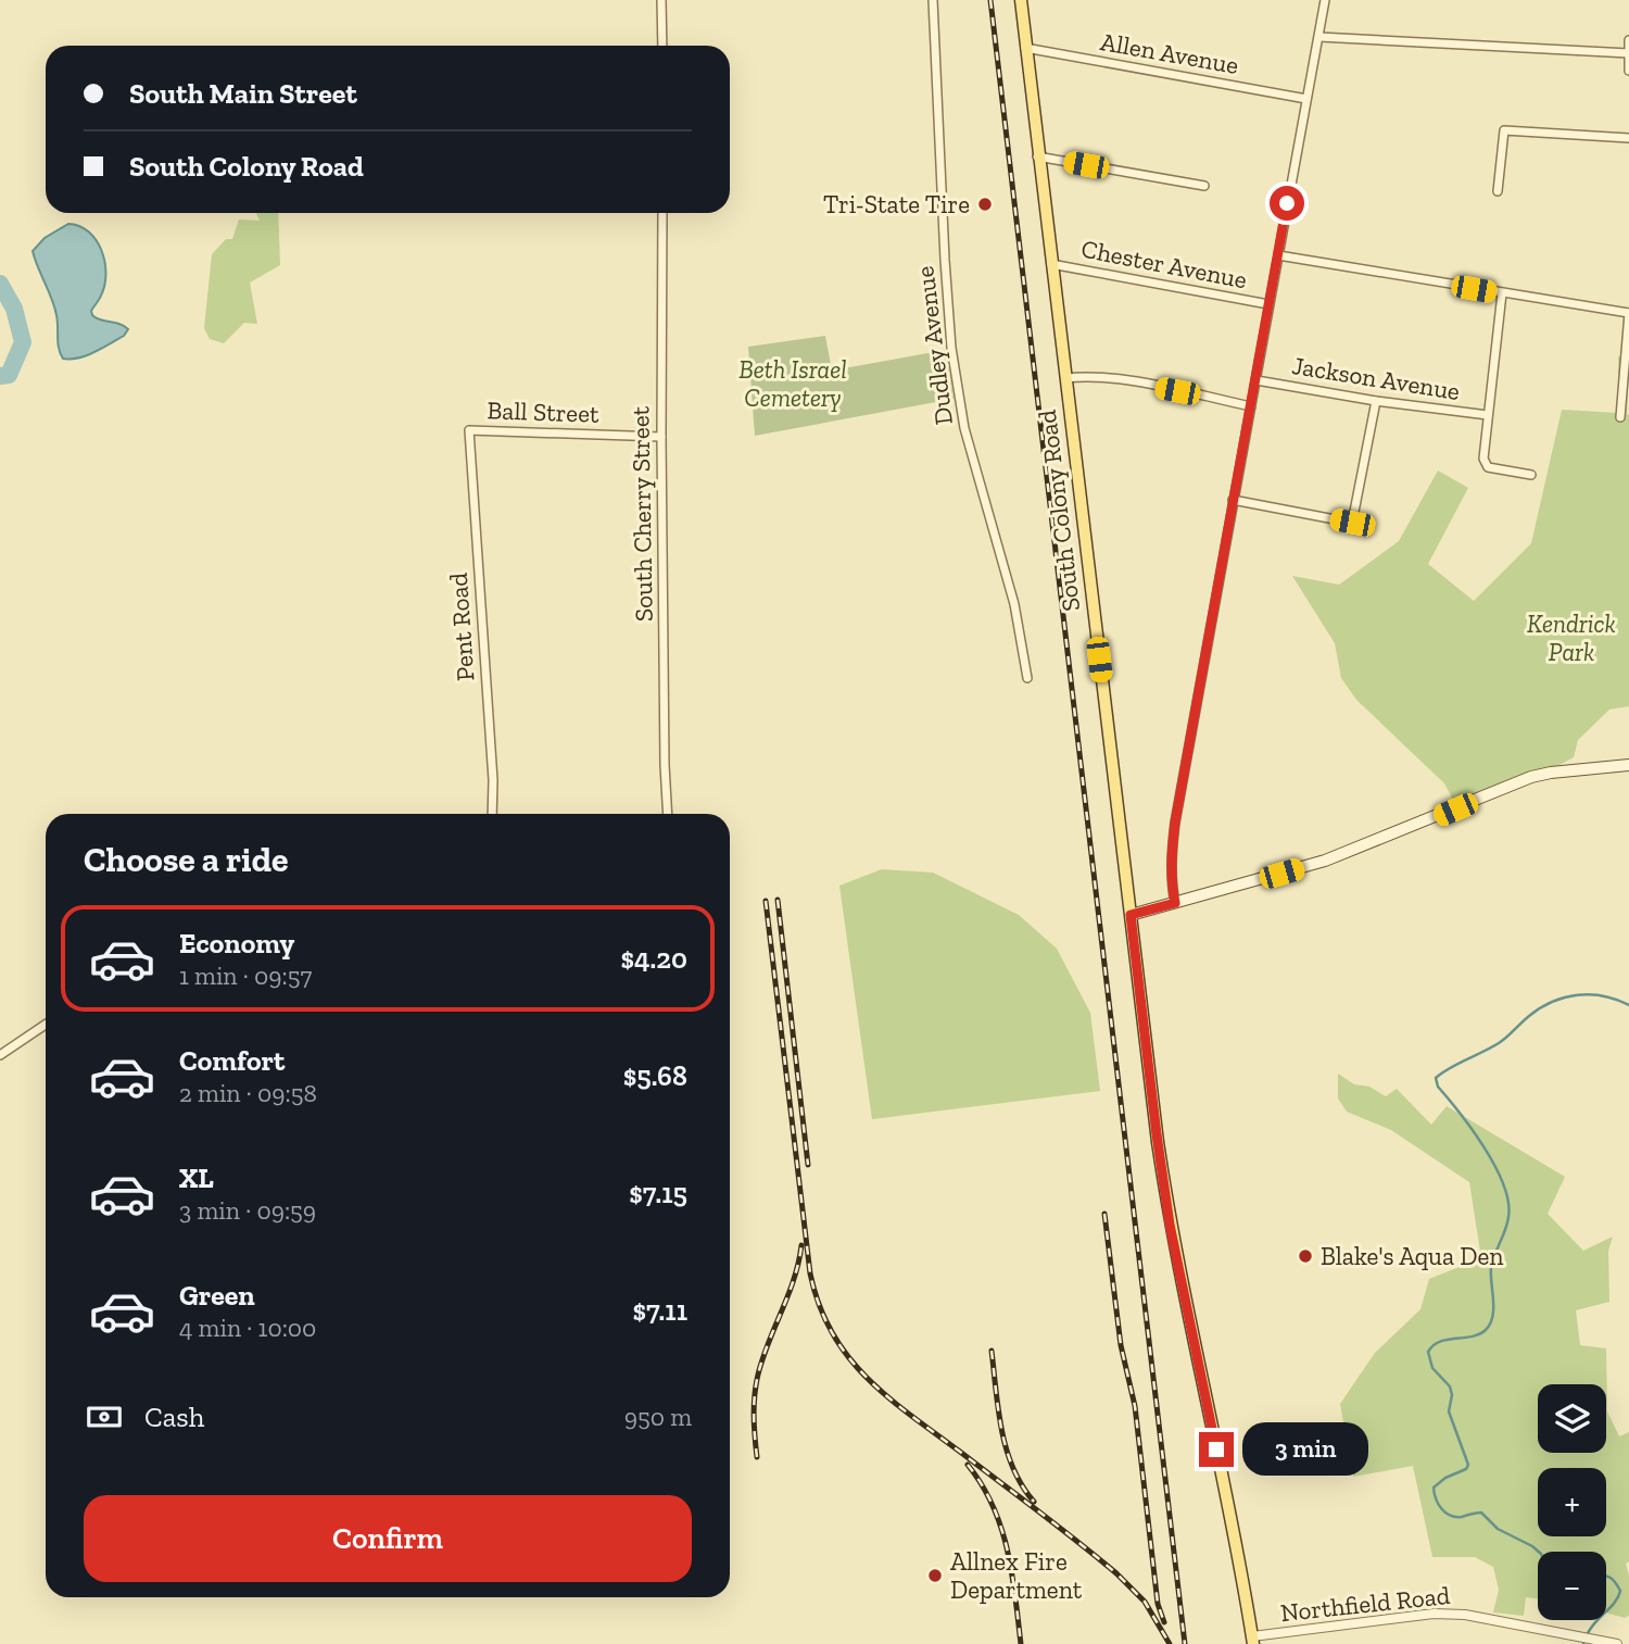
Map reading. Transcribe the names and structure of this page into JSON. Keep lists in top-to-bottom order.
{
  "streets": {
    "main road": ["South Colony Road"],
    "street": [
      "Allen Avenue",
      "Chester Avenue",
      "Dudley Avenue",
      "Jackson Avenue",
      "Ball Street",
      "South Cherry Street",
      "Pent Road",
      "Northfield Road"
    ]
  },
  "crossings": [
    ["Allen Avenue", "South Colony Road"],
    ["Chester Avenue", "South Colony Road"],
    ["Ball Street", "South Cherry Street"],
    ["Ball Street", "Pent Road"],
    ["South Colony Road", "Northfield Road"]
  ],
  "parks": ["Beth Israel Cemetery", "Kendrick Park"],
  "places": ["Tri-State Tire", "Blake's Aqua Den", "Allnex Fire Department"],
  "page": {
    "banner": ["South Main Street", "South Colony Road"],
    "heading": "Choose a ride",
    "list": [
      {
        "name": "Economy",
        "note": "1 min · 09:57",
        "value": "$4.20"
      },
      {
        "name": "Comfort",
        "note": "2 min · 09:58",
        "value": "$5.68"
      },
      {
        "name": "XL",
        "note": "3 min · 09:59",
        "value": "$7.15"
      },
      {
        "name": "Green",
        "note": "4 min · 10:00",
        "value": "$7.11"
      }
    ],
    "pay": ["Cash", "950 m"],
    "map_buttons": ["+", "−"],
    "bubble": "3 min",
    "buttons": "Confirm"
  }
}
